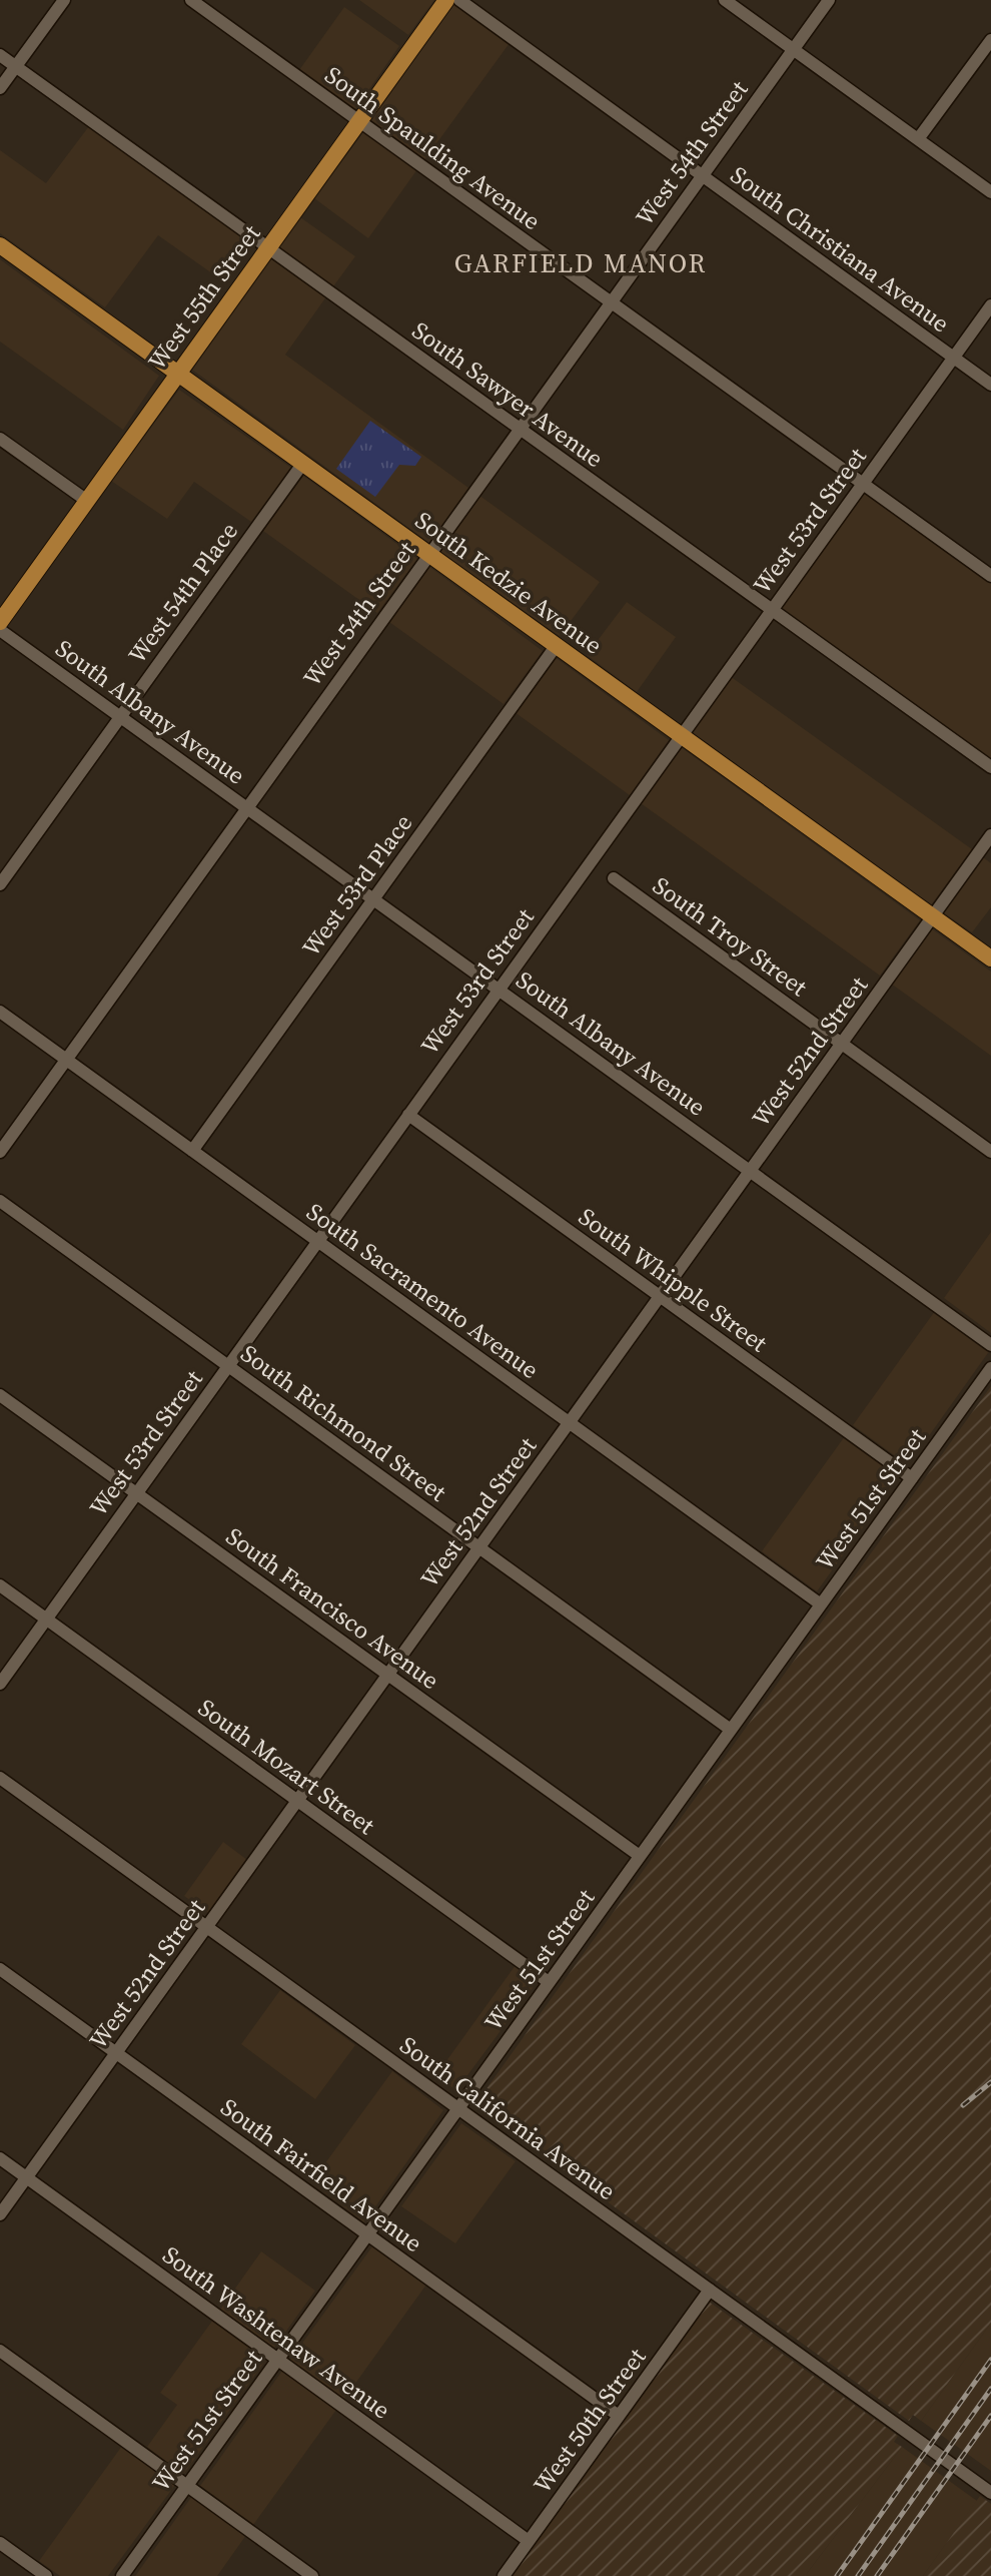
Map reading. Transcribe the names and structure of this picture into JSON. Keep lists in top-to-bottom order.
{
  "streets": {
    "main road": ["West 55th Street", "South Kedzie Avenue"],
    "street": [
      "South Spaulding Avenue",
      "West 54th Street",
      "South Christiana Avenue",
      "South Sawyer Avenue",
      "West 53rd Street",
      "West 54th Place",
      "South Albany Avenue",
      "West 53rd Place",
      "South Troy Street",
      "West 52nd Street",
      "South Whipple Street",
      "South Sacramento Avenue",
      "South Richmond Street",
      "West 51st Street",
      "South Francisco Avenue",
      "South Mozart Street",
      "South California Avenue",
      "South Fairfield Avenue",
      "South Washtenaw Avenue",
      "West 50th Street"
    ]
  },
  "crossings": [
    ["South Spaulding Avenue", "West 54th Street"],
    ["South Spaulding Avenue", "West 55th Street"],
    ["South Spaulding Avenue", "West 53rd Street"],
    ["West 54th Street", "South Christiana Avenue"],
    ["West 54th Street", "South Sawyer Avenue"],
    ["West 54th Street", "South Kedzie Avenue"],
    ["West 54th Street", "South Albany Avenue"],
    ["West 54th Street", "South Sacramento Avenue"],
    ["South Christiana Avenue", "West 53rd Street"],
    ["West 55th Street", "South Sawyer Avenue"],
    ["West 55th Street", "South Kedzie Avenue"],
    ["South Sawyer Avenue", "West 53rd Street"],
    ["West 53rd Street", "South Kedzie Avenue"],
    ["West 53rd Street", "South Albany Avenue"],
    ["West 53rd Street", "South Whipple Street"],
    ["West 53rd Street", "South Sacramento Avenue"],
    ["West 53rd Street", "South Richmond Street"],
    ["West 53rd Street", "South Francisco Avenue"],
    ["West 53rd Street", "South Mozart Street"],
    ["South Kedzie Avenue", "West 54th Place"],
    ["South Kedzie Avenue", "West 53rd Place"],
    ["South Kedzie Avenue", "West 52nd Street"],
    ["West 54th Place", "South Albany Avenue"],
    ["South Albany Avenue", "West 53rd Place"],
    ["South Albany Avenue", "West 52nd Street"],
    ["West 53rd Place", "South Sacramento Avenue"],
    ["South Troy Street", "West 52nd Street"],
    ["West 52nd Street", "South Whipple Street"],
    ["West 52nd Street", "South Sacramento Avenue"],
    ["West 52nd Street", "South Richmond Street"],
    ["West 52nd Street", "South Francisco Avenue"],
    ["West 52nd Street", "South Mozart Street"],
    ["West 52nd Street", "South California Avenue"],
    ["West 52nd Street", "South Fairfield Avenue"],
    ["West 52nd Street", "South Washtenaw Avenue"],
    ["South Whipple Street", "West 51st Street"],
    ["South Sacramento Avenue", "West 51st Street"],
    ["South Richmond Street", "West 51st Street"],
    ["West 51st Street", "South Francisco Avenue"],
    ["West 51st Street", "South Mozart Street"],
    ["West 51st Street", "South California Avenue"],
    ["West 51st Street", "South Fairfield Avenue"],
    ["West 51st Street", "South Washtenaw Avenue"],
    ["South California Avenue", "West 50th Street"],
    ["South Fairfield Avenue", "West 50th Street"],
    ["South Washtenaw Avenue", "West 50th Street"]
  ],
  "districts": ["GARFIELD MANOR"]
}
